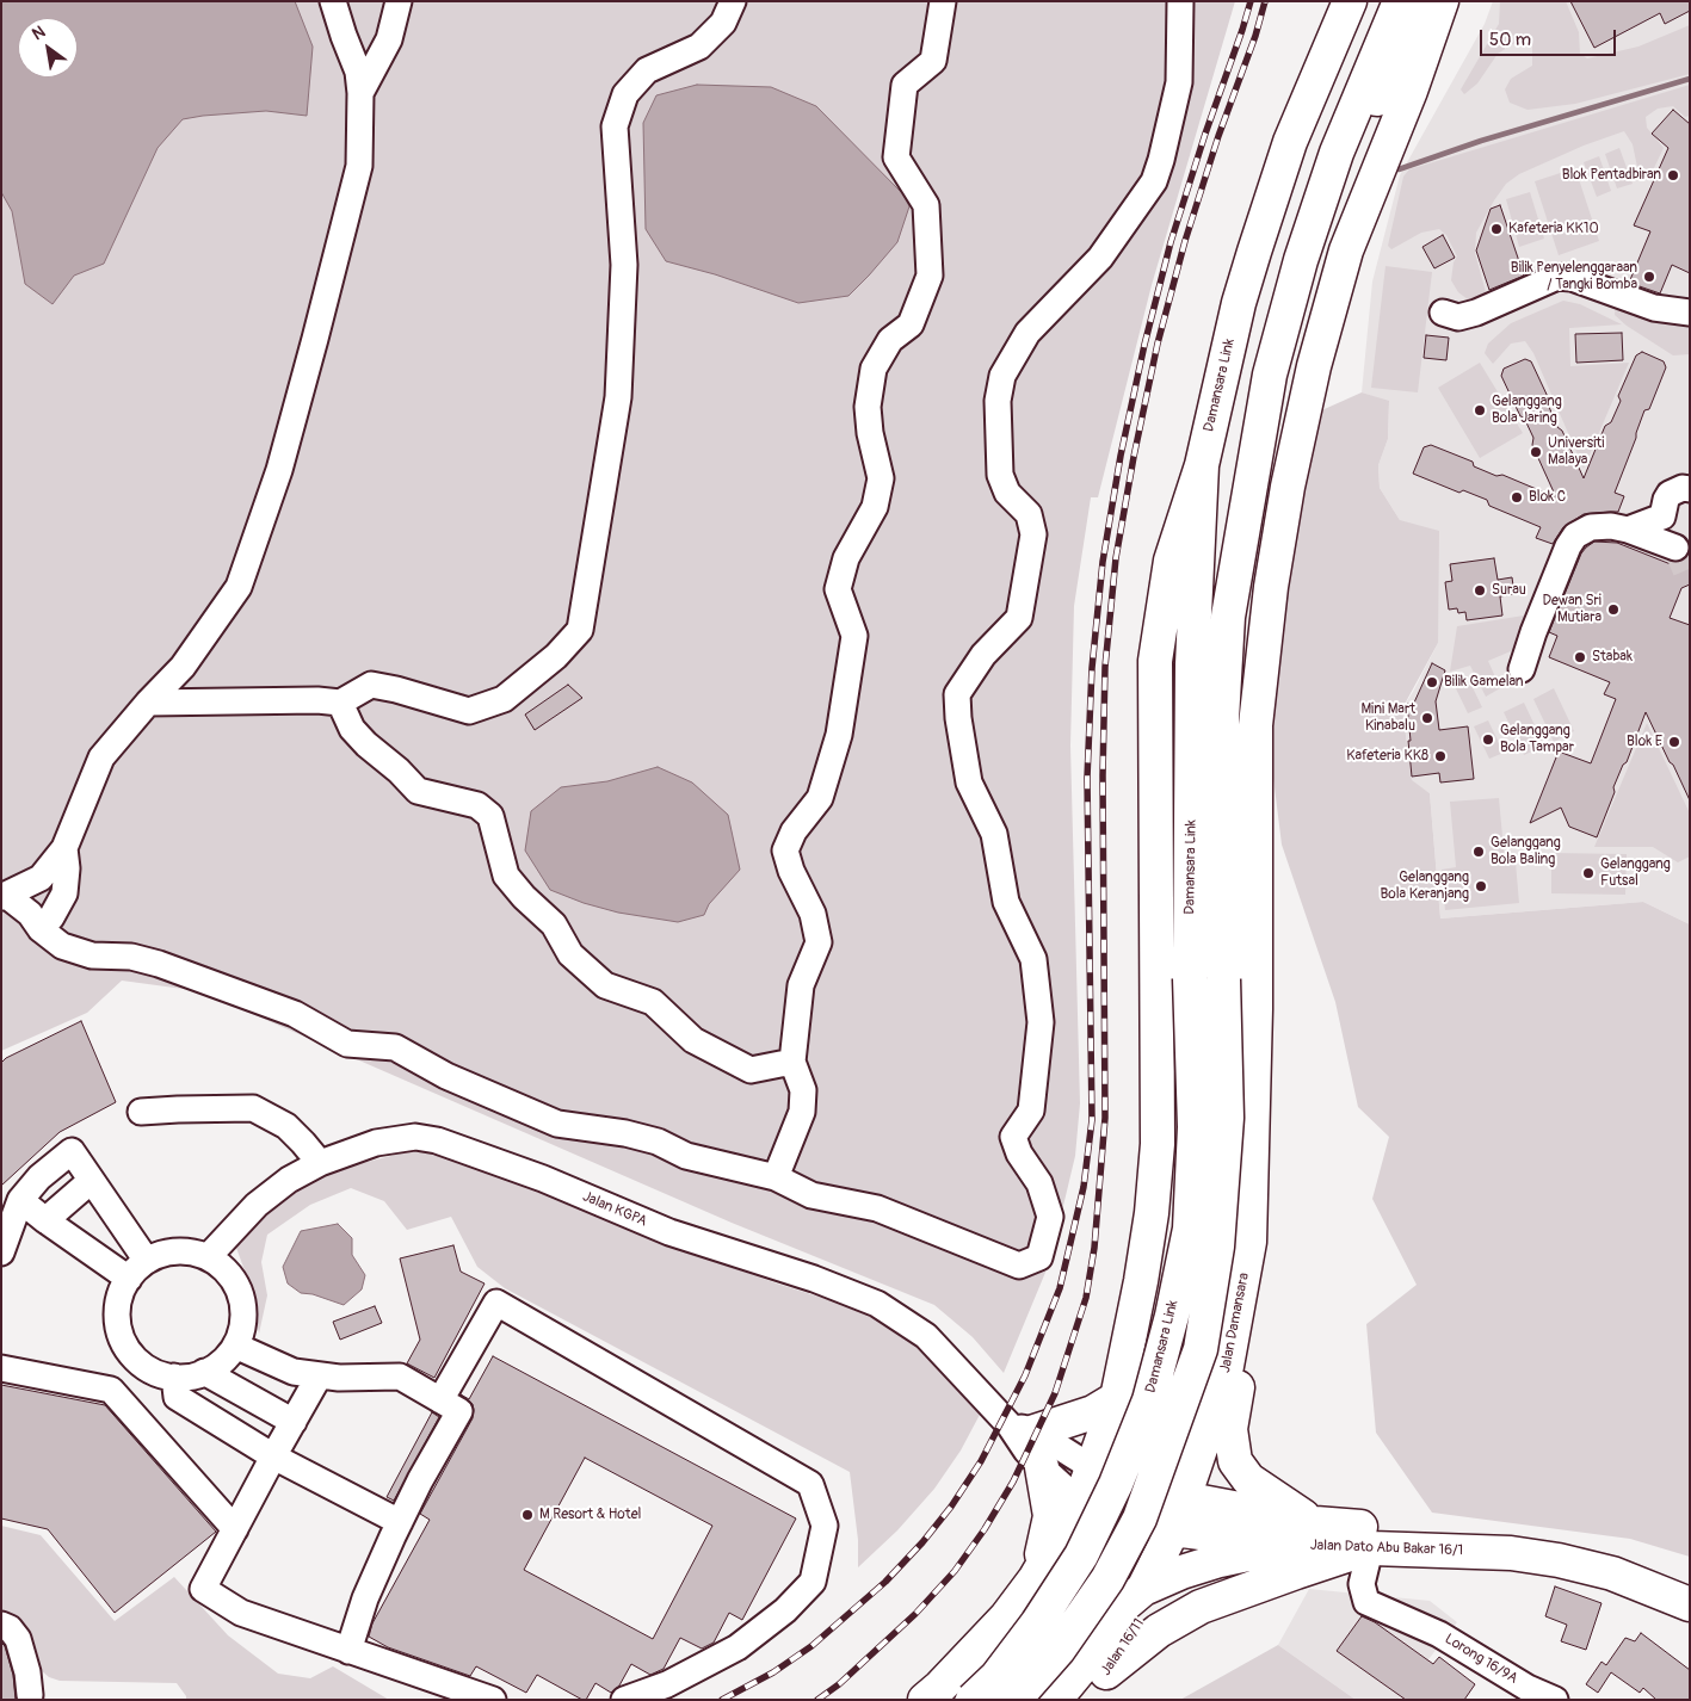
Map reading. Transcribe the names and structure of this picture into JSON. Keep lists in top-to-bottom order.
{
  "streets": {
    "main road": [
      "Damansara Link",
      "Jalan Damansara",
      "Jalan Dato Abu Bakar 16/1",
      "Jalan 16/11"
    ],
    "street": ["Jalan KGPA", "Lorong 16/9A"]
  },
  "crossings": [
    ["Jalan KGPA", "Jalan Dato Abu Bakar 16/1"],
    ["Jalan Damansara", "Jalan Dato Abu Bakar 16/1"],
    ["Jalan Damansara", "Jalan 16/11"],
    ["Jalan Dato Abu Bakar 16/1", "Lorong 16/9A"]
  ],
  "places": [
    "Blok Pentadbiran",
    "Kafeteria KK10",
    "Bilik Penyelenggaraan / Tangki Bomba",
    "Gelanggang Bola Jaring",
    "Universiti Malaya",
    "Blok C",
    "Surau",
    "Dewan Sri Mutiara",
    "Stabak",
    "Bilik Gamelan",
    "Mini Mart Kinabalu",
    "Gelanggang Bola Tampar",
    "Blok E",
    "Kafeteria KK8",
    "Gelanggang Bola Baling",
    "Gelanggang Futsal",
    "Gelanggang Bola Keranjang",
    "M Resort & Hotel"
  ],
  "scale_bar": "50 m",
  "north": "top left"
}
